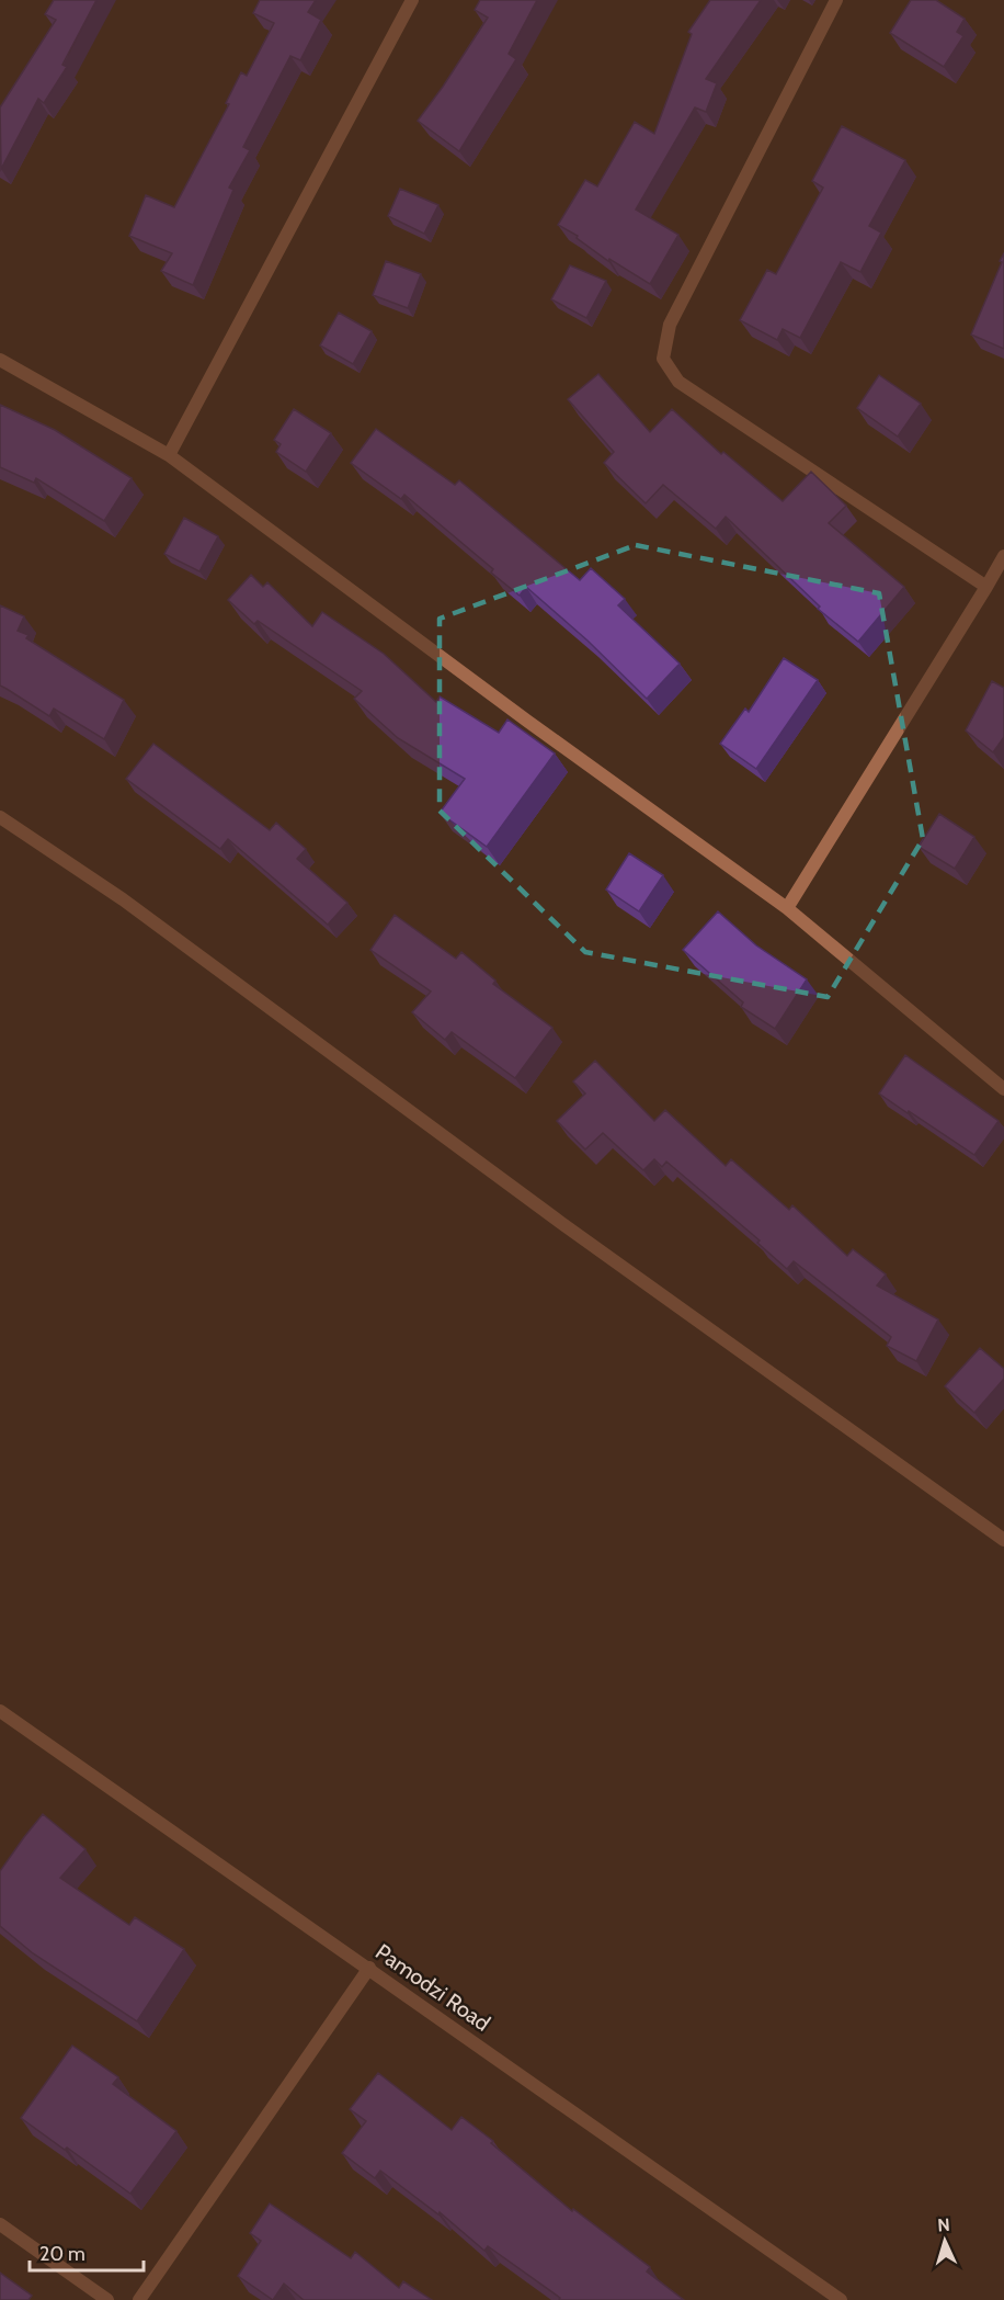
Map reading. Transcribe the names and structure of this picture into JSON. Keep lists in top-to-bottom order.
{
  "streets": {
    "street": ["Pamodzi Road"]
  },
  "scale_bar": "20 m",
  "north": "top"
}
